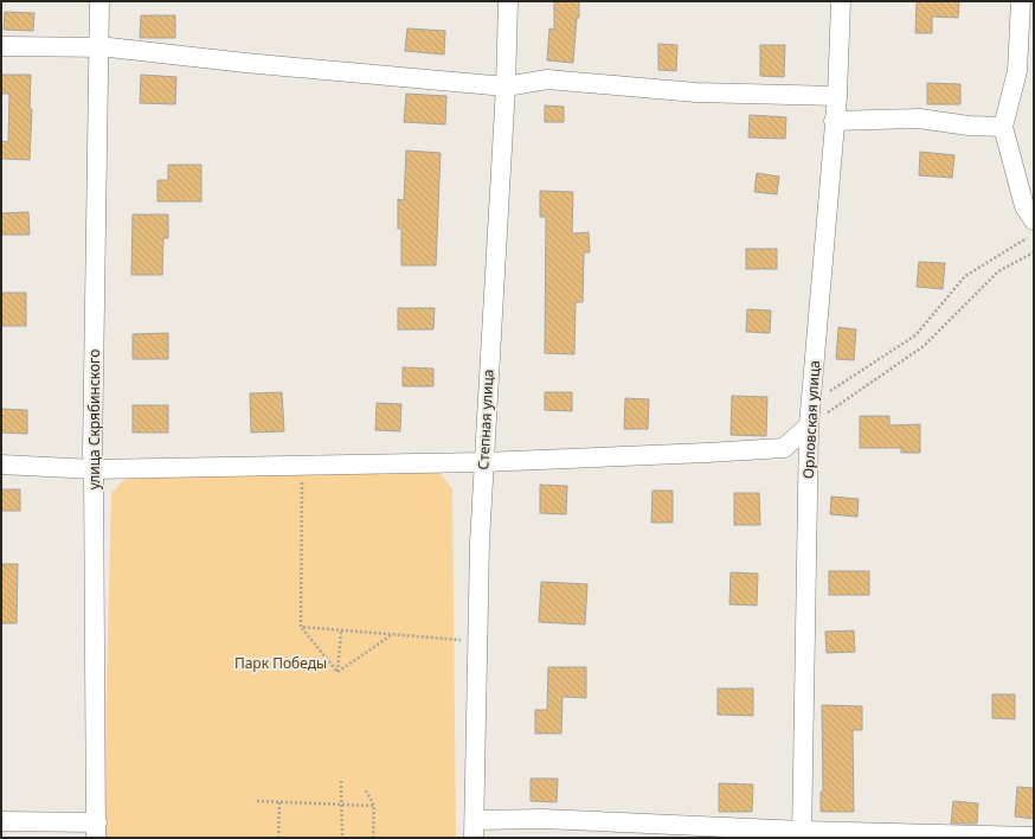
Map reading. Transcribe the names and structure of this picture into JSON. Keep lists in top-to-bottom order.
{
  "streets": {
    "street": ["улица Скрябинского", "Степная улица", "Орловская улица"]
  },
  "parks": ["Парк Победы"]
}
